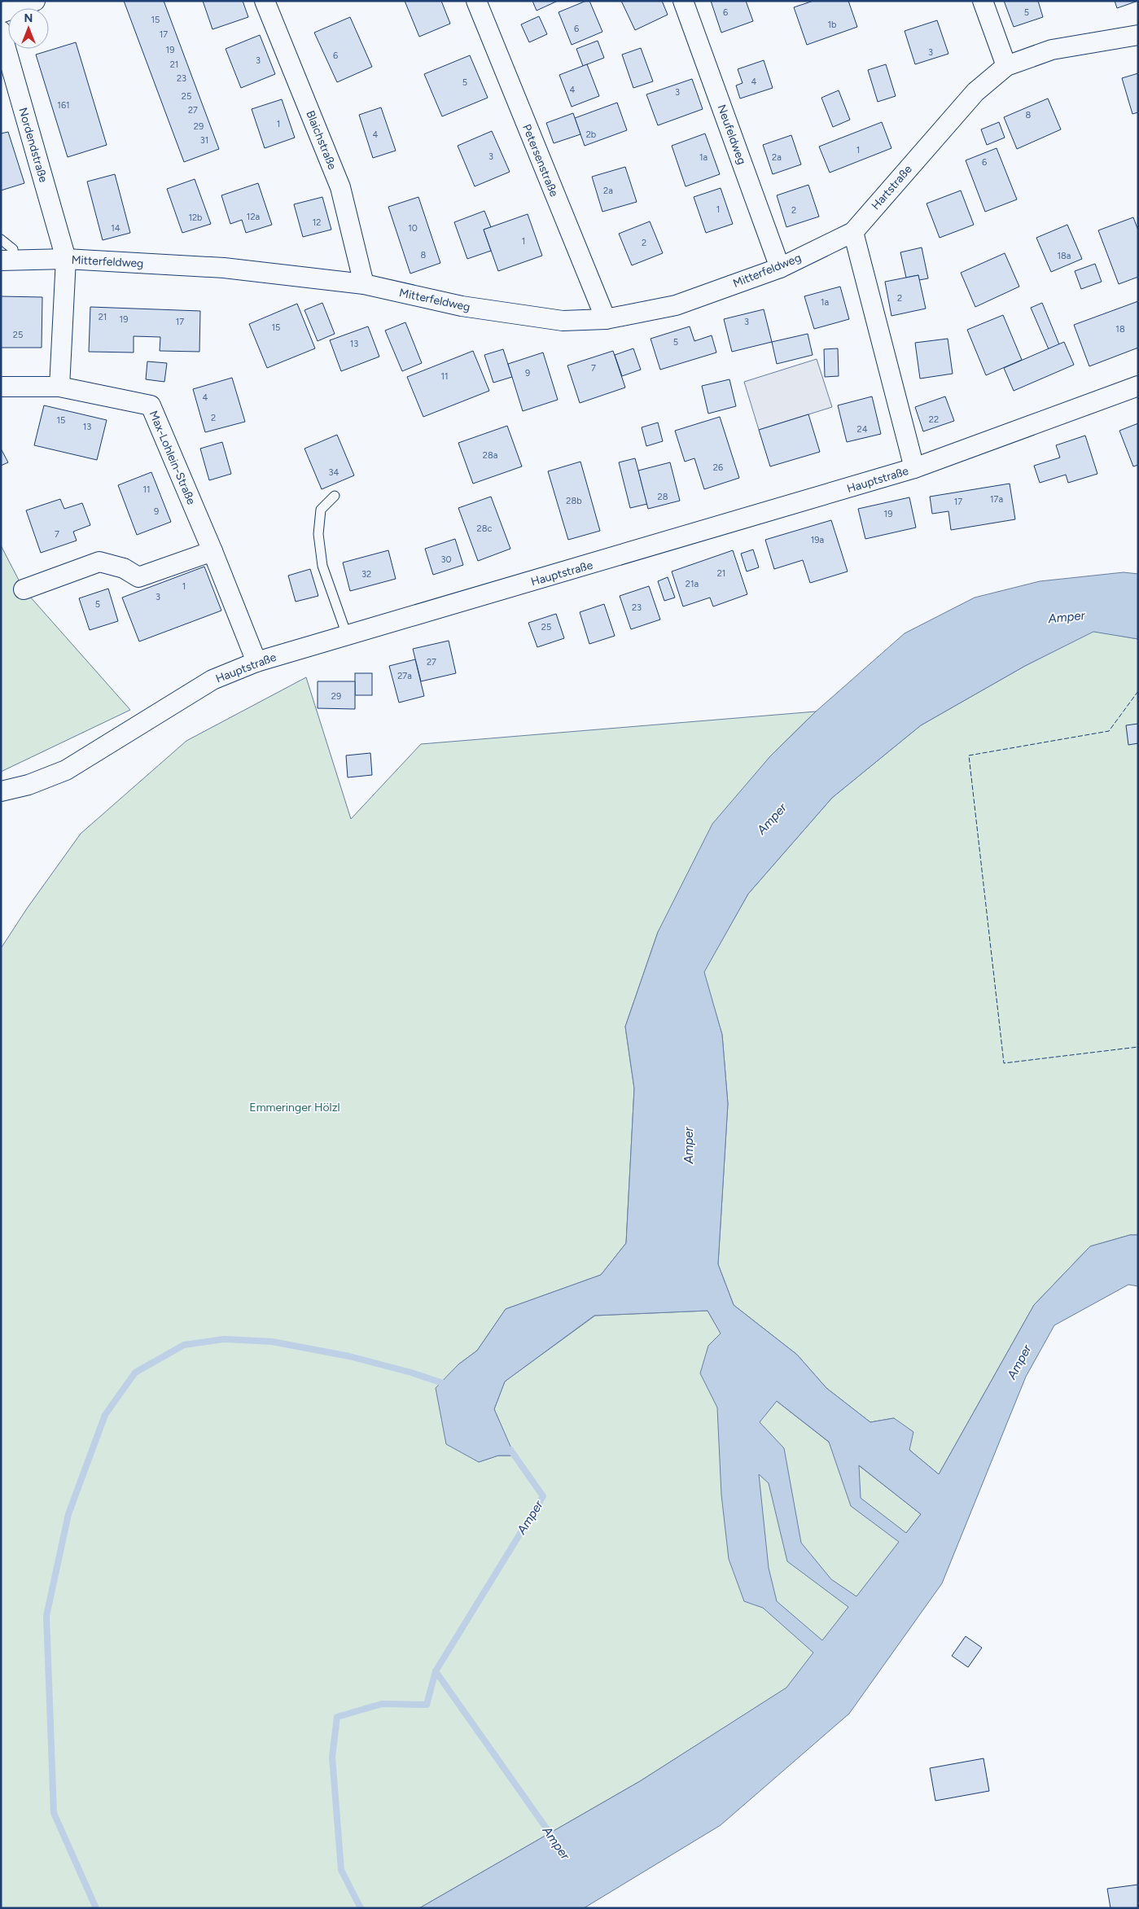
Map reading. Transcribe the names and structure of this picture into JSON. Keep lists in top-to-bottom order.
{
  "streets": {
    "street": [
      "Neufeldweg",
      "Blaichstraße",
      "Nordendstraße",
      "Petersenstraße",
      "Hartstraße",
      "Mitterfeldweg",
      "Max-Lohlein-Straße",
      "Hauptstraße"
    ]
  },
  "crossings": [
    ["Neufeldweg", "Mitterfeldweg"],
    ["Blaichstraße", "Mitterfeldweg"],
    ["Nordendstraße", "Mitterfeldweg"],
    ["Petersenstraße", "Mitterfeldweg"],
    ["Hartstraße", "Mitterfeldweg"],
    ["Max-Lohlein-Straße", "Hauptstraße"]
  ],
  "water": ["Amper"],
  "parks": ["Emmeringer Hölzl"],
  "house_numbers": [
    "6",
    "5",
    "15",
    "1b",
    "6",
    "17",
    "19",
    "3",
    "6",
    "3",
    "21",
    "23",
    "4",
    "5",
    "4",
    "3",
    "25",
    "161",
    "27",
    "8",
    "1",
    "29",
    "4",
    "2b",
    "31",
    "1",
    "3",
    "1a",
    "2a",
    "6",
    "2a",
    "1",
    "2",
    "12a",
    "12b",
    "12",
    "14",
    "10",
    "1",
    "2",
    "8",
    "18a",
    "2",
    "1a",
    "21",
    "19",
    "17",
    "3",
    "15",
    "18",
    "25",
    "5",
    "13",
    "7",
    "9",
    "11",
    "4",
    "2",
    "22",
    "15",
    "13",
    "24",
    "28a",
    "26",
    "34",
    "11",
    "28",
    "17a",
    "28b",
    "17",
    "9",
    "19",
    "28c",
    "7",
    "19a",
    "30",
    "21",
    "32",
    "21a",
    "1",
    "3",
    "5",
    "23",
    "25",
    "27",
    "27a",
    "29"
  ],
  "north": "top"
}
